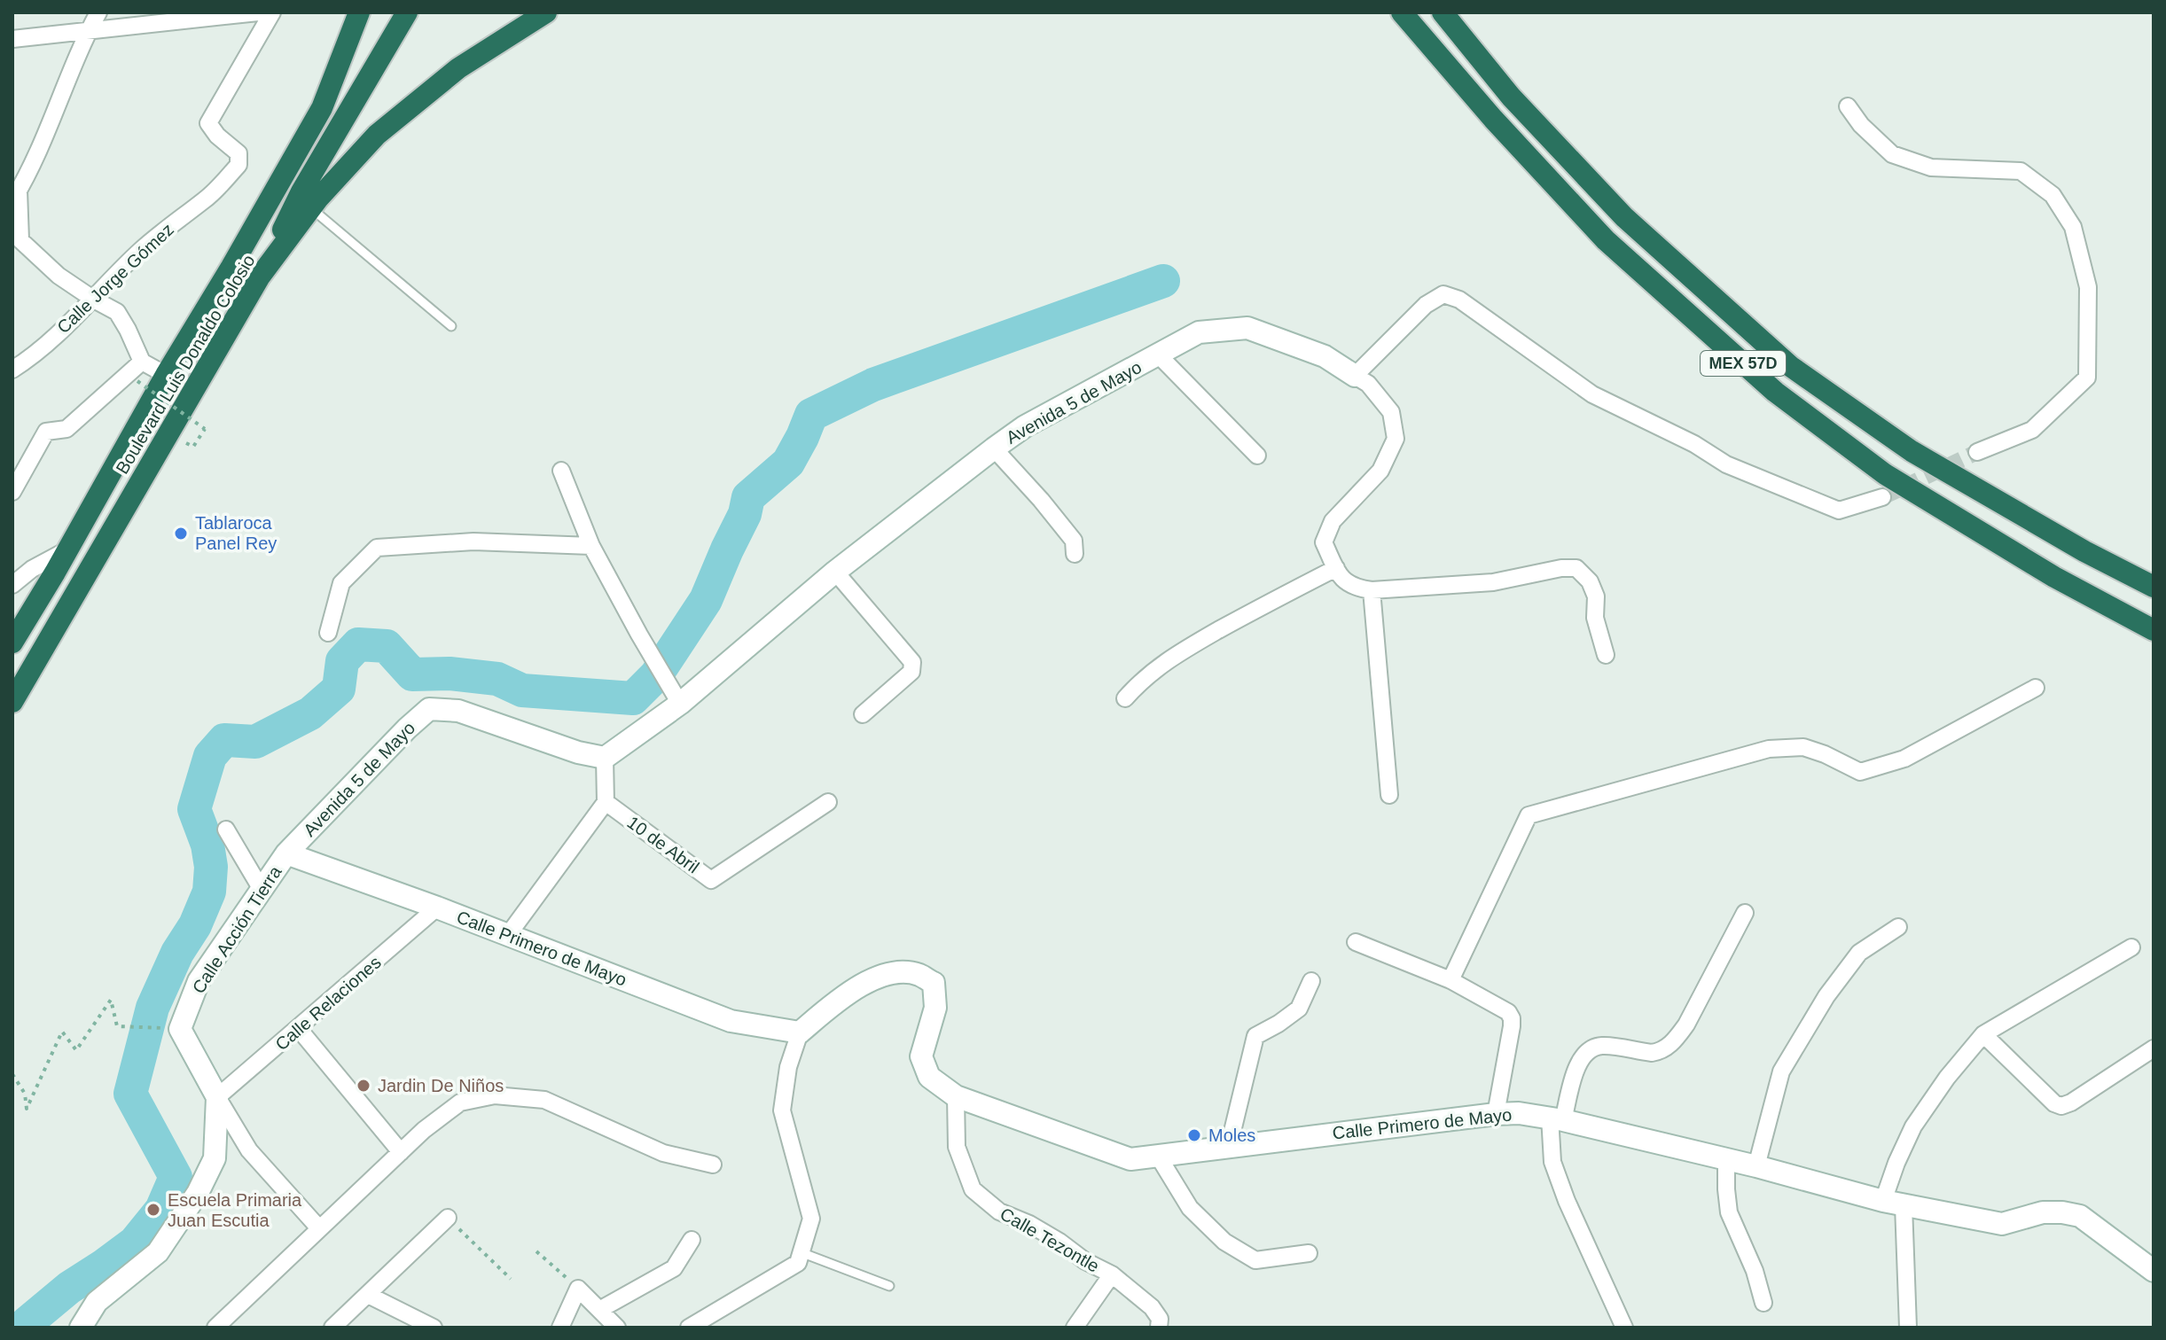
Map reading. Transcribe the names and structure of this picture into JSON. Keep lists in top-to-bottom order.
{
  "streets": {
    "highway": ["MEX 57D", "Boulevard Luis Donaldo Colosio"],
    "street": [
      "Calle Jorge Gómez",
      "Avenida 5 de Mayo",
      "10 de Abril",
      "Calle Acción Tierra",
      "Calle Primero de Mayo",
      "Calle Relaciones",
      "Calle Tezontle"
    ]
  },
  "crossings": [
    ["Avenida 5 de Mayo", "Calle Acción Tierra"],
    ["Avenida 5 de Mayo", "Calle Primero de Mayo"],
    ["Calle Acción Tierra", "Calle Primero de Mayo"],
    ["Calle Acción Tierra", "Calle Relaciones"],
    ["Calle Primero de Mayo", "Calle Relaciones"],
    ["Calle Primero de Mayo", "Calle Tezontle"]
  ],
  "places": [
    "Tablaroca Panel Rey",
    "Jardin De Niños",
    "Moles",
    "Escuela Primaria Juan Escutia"
  ]
}
